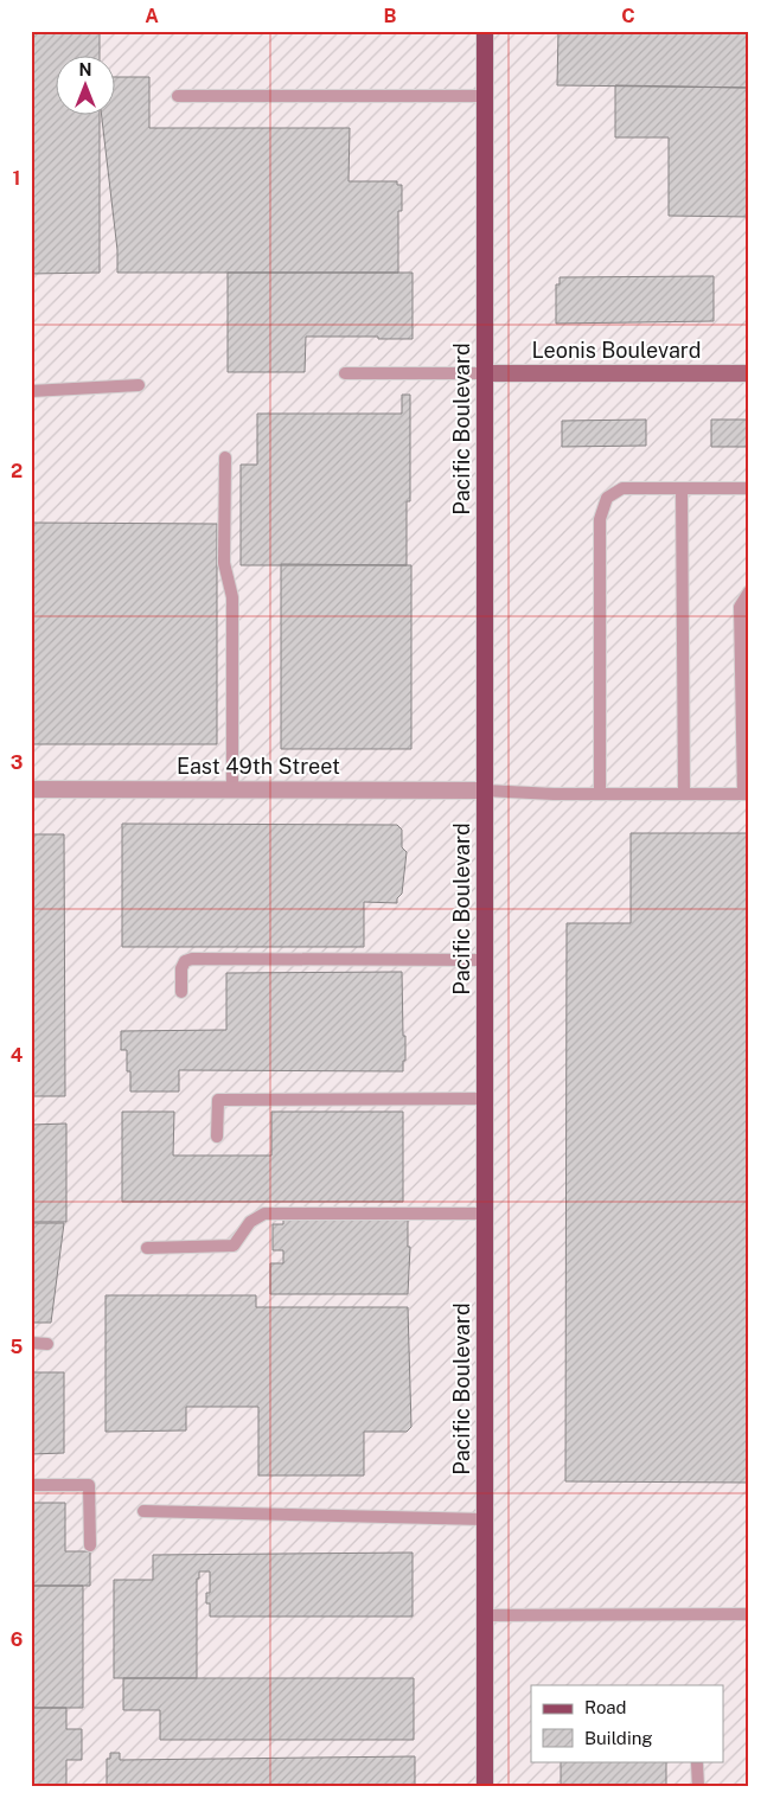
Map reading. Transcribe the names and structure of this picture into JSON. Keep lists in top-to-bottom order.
{
  "streets": {
    "main road": ["Leonis Boulevard", "Pacific Boulevard"],
    "street": ["East 49th Street"]
  },
  "crossings": [
    ["Leonis Boulevard", "Pacific Boulevard"],
    ["Pacific Boulevard", "East 49th Street"]
  ],
  "legend": ["Road", "Building"],
  "north": "top",
  "grid": {
    "columns": ["A", "B", "C"],
    "rows": [
      "1",
      "2",
      "3",
      "4",
      "5",
      "6"
    ]
  }
}
